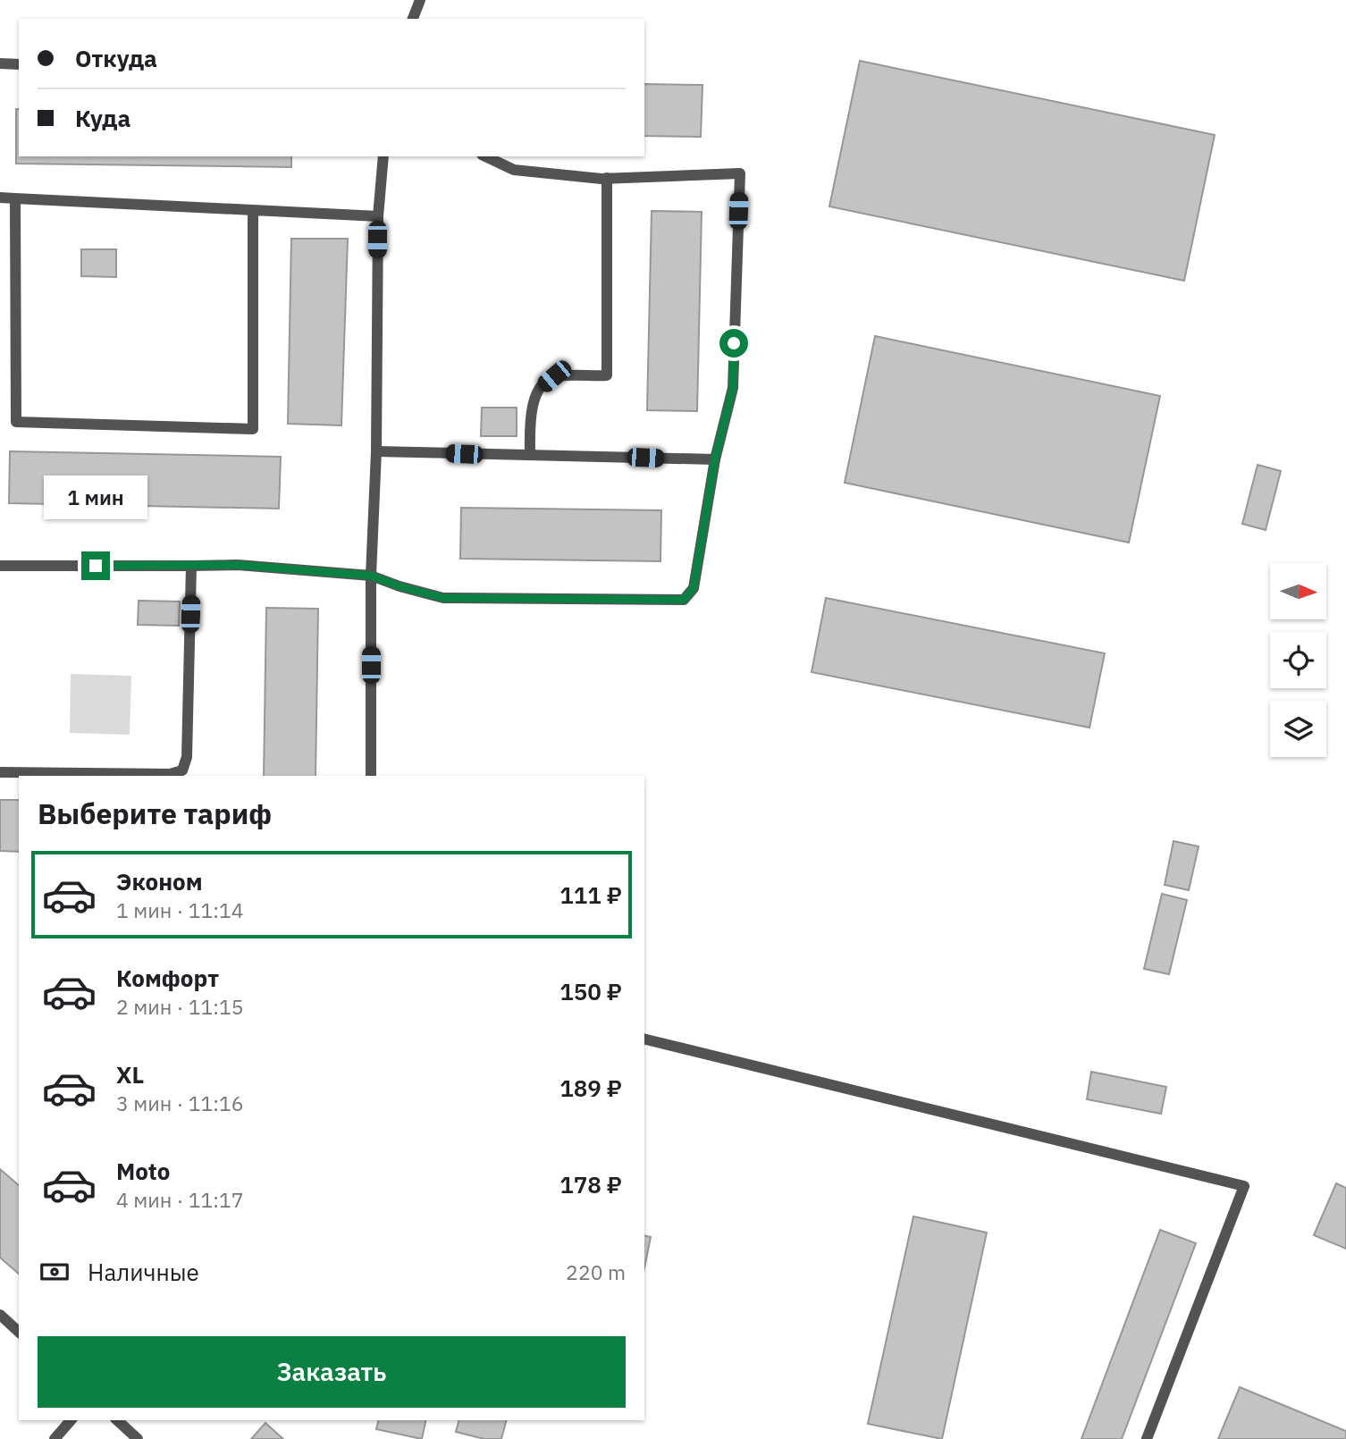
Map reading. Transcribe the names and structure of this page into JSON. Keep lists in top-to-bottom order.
{
  "north": "right",
  "page": {
    "banner": ["Откуда", "Куда"],
    "bubble": "1 мин",
    "heading": "Выберите тариф",
    "list": [
      {
        "name": "Эконом",
        "note": "1 мин · 11:14",
        "value": "111 ₽"
      },
      {
        "name": "Комфорт",
        "note": "2 мин · 11:15",
        "value": "150 ₽"
      },
      {
        "name": "XL",
        "note": "3 мин · 11:16",
        "value": "189 ₽"
      },
      {
        "name": "Moto",
        "note": "4 мин · 11:17",
        "value": "178 ₽"
      }
    ],
    "pay": ["Наличные", "220 m"],
    "buttons": "Заказать"
  }
}
